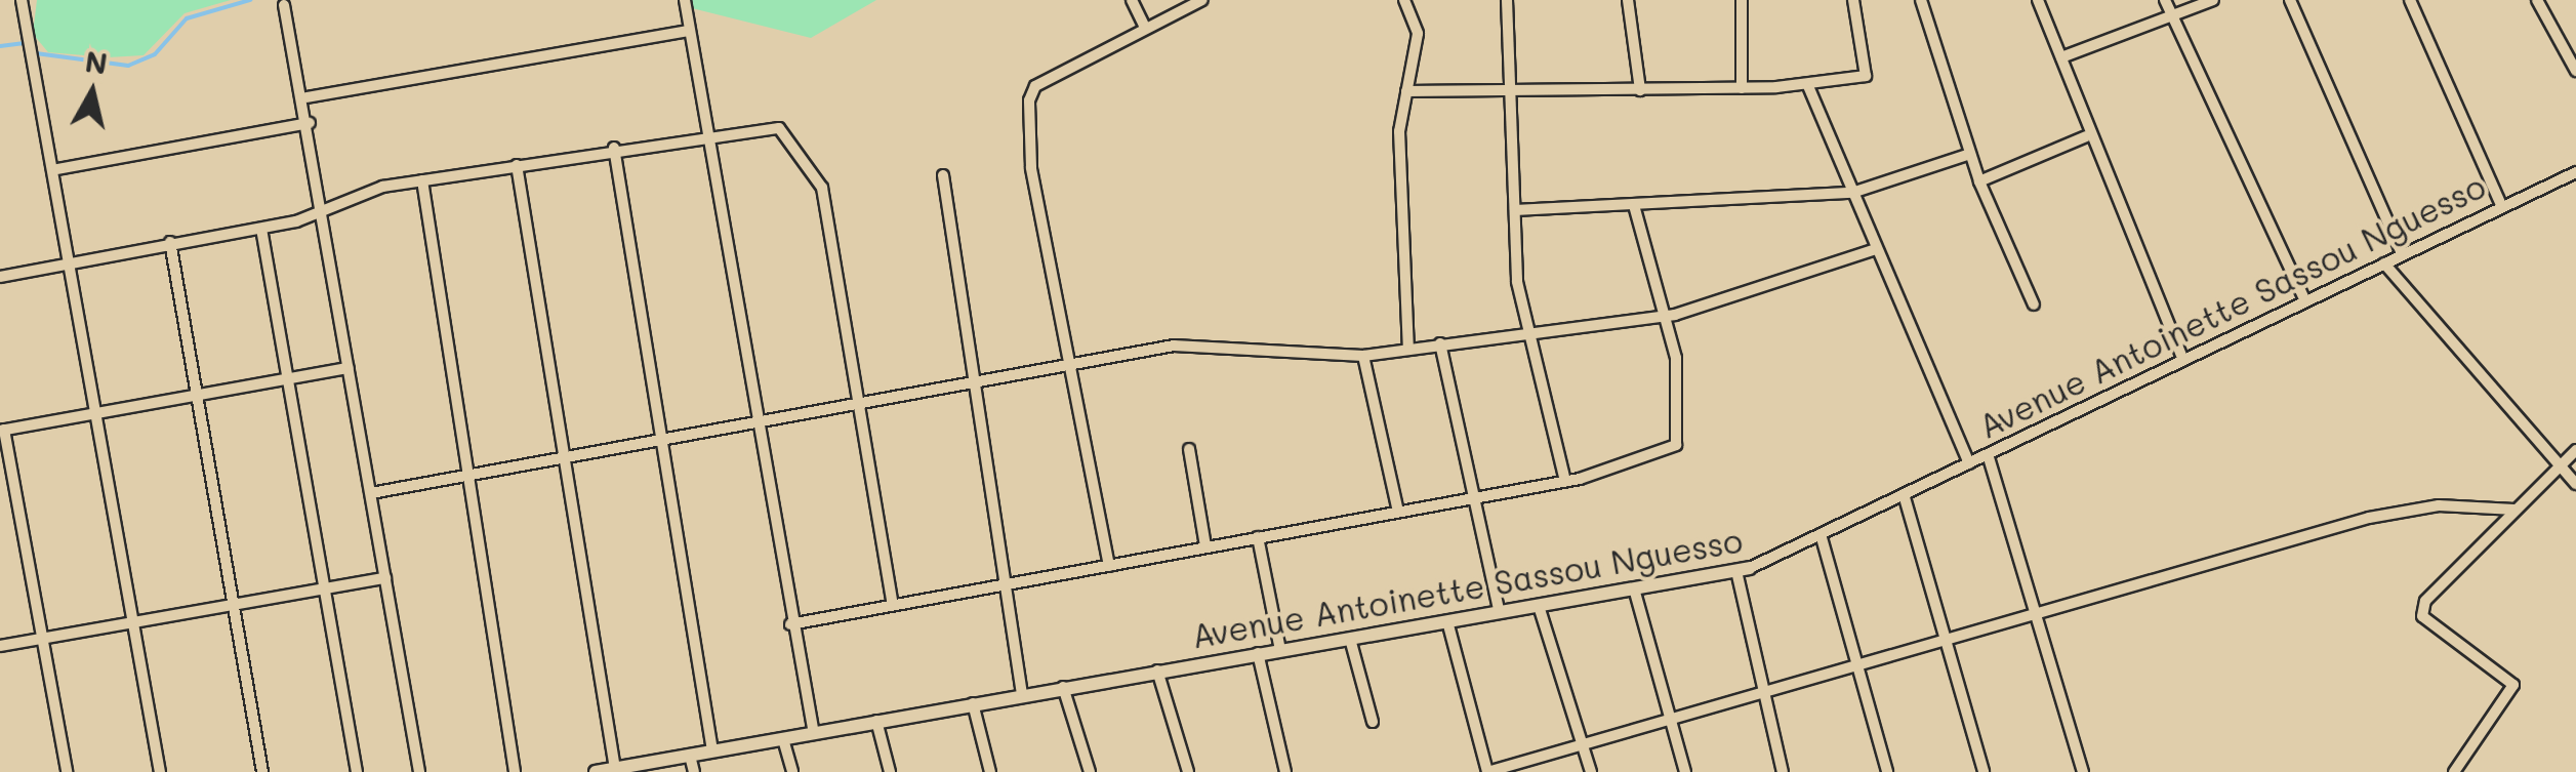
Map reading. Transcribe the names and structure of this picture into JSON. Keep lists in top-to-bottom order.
{
  "streets": {
    "street": ["Avenue Antoinette Sassou Nguesso"]
  },
  "north": "top"
}
